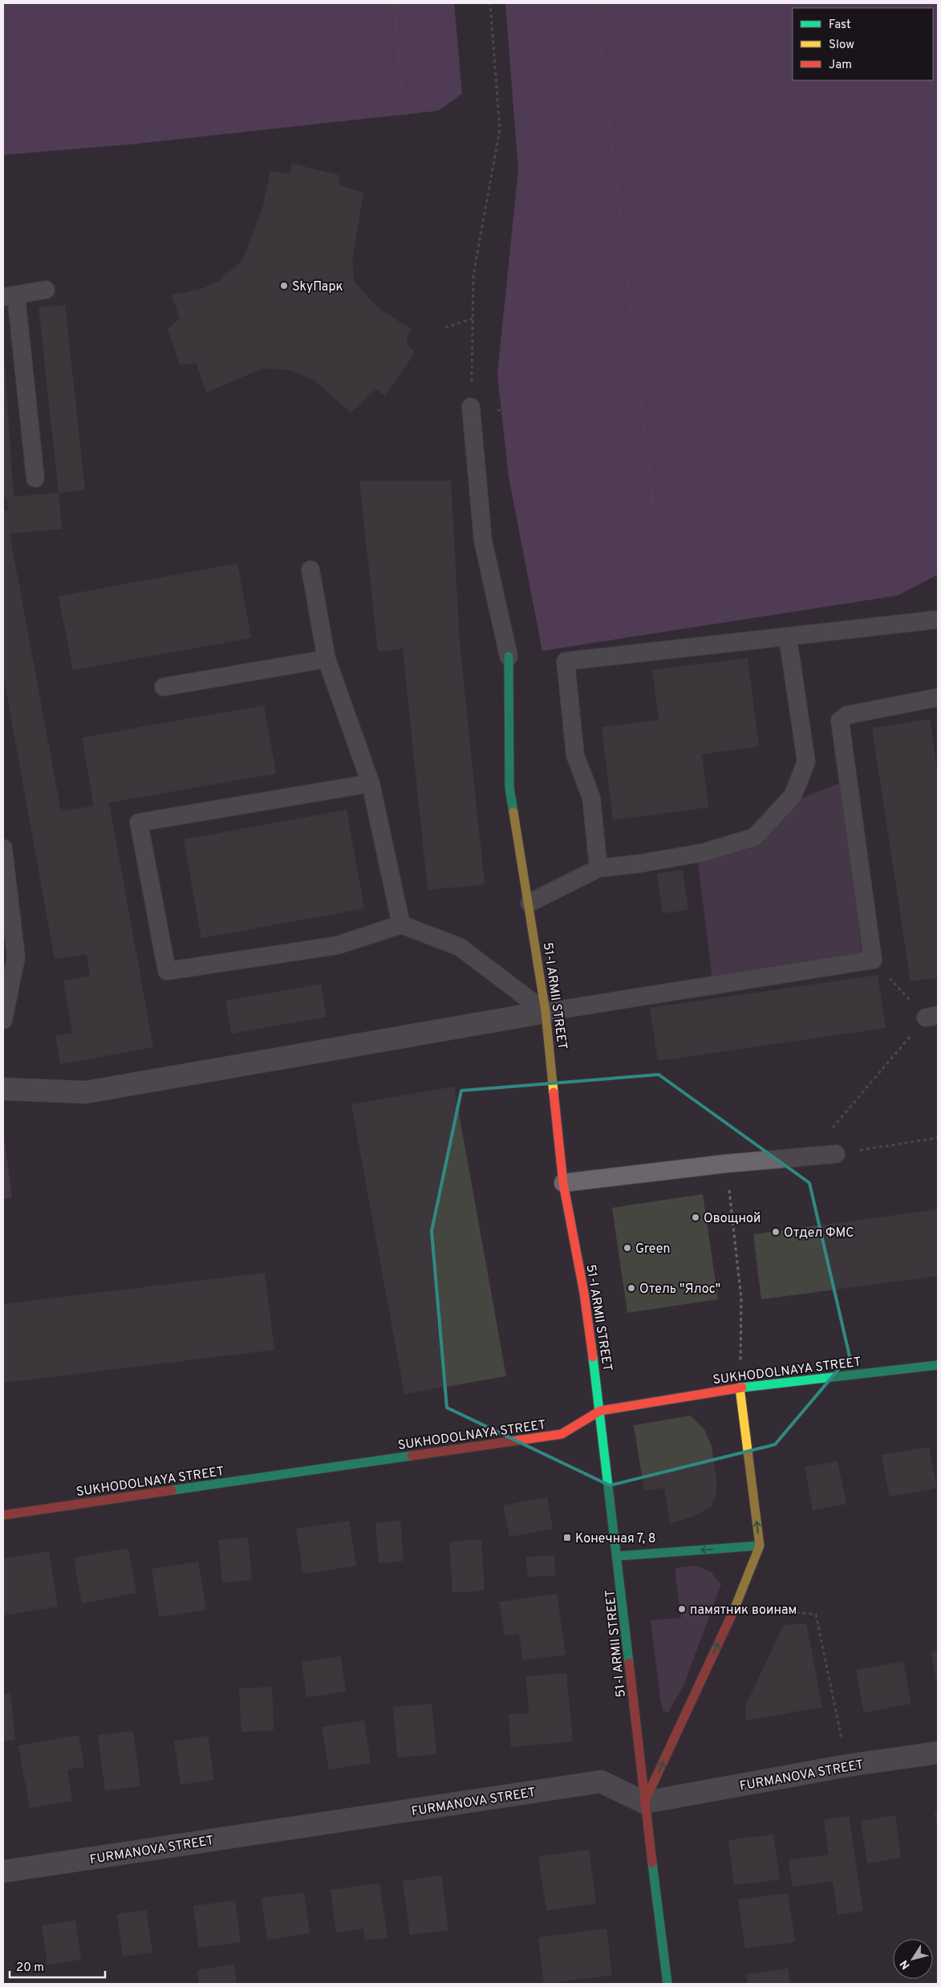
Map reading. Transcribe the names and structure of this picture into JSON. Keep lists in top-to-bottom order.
{
  "streets": {
    "street": ["51-I ARMII STREET", "SUKHODOLNAYA STREET", "FURMANOVA STREET"]
  },
  "crossings": [
    ["51-I ARMII STREET", "SUKHODOLNAYA STREET"],
    ["51-I ARMII STREET", "FURMANOVA STREET"]
  ],
  "places": {
    "other": [
      "SkyПарк",
      "Овощной",
      "Отдел ФМС",
      "Green",
      "Отель \"Ялос\"",
      "памятник воинам"
    ],
    "transit": ["Конечная 7, 8"]
  },
  "legend": ["Fast", "Slow", "Jam"],
  "scale_bar": "20 m",
  "north": "bottom left"
}
